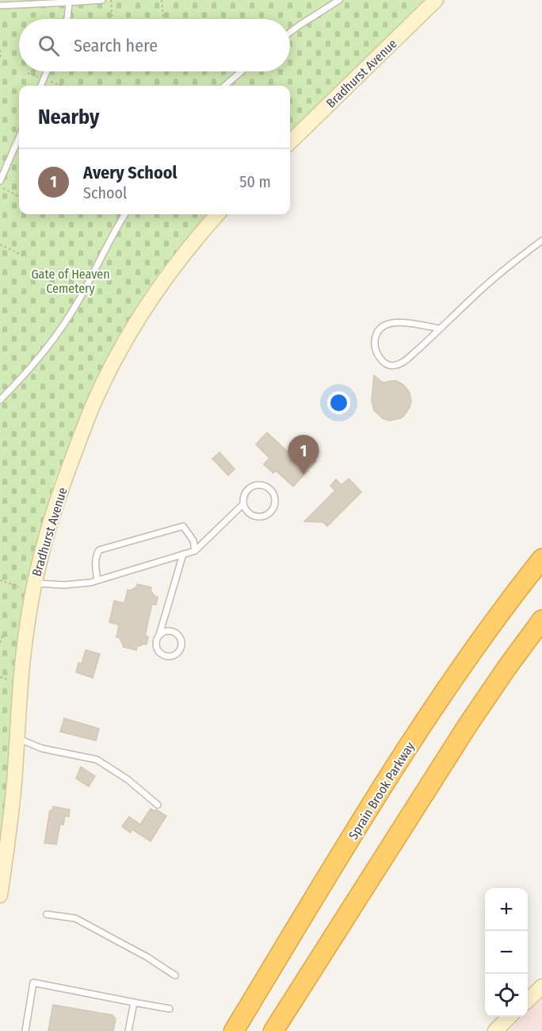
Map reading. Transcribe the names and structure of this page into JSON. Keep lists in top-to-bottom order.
{
  "streets": {
    "highway": ["Sprain Brook Parkway"],
    "main road": ["Bradhurst Avenue"]
  },
  "parks": ["Gate of Heaven Cemetery"],
  "page": {
    "search": "Search here",
    "heading": "Nearby",
    "list": [
      {
        "mark": "1",
        "name": "Avery School",
        "note": "School",
        "value": "50 m"
      }
    ],
    "pins": "1",
    "map_buttons": ["+", "−"]
  }
}
